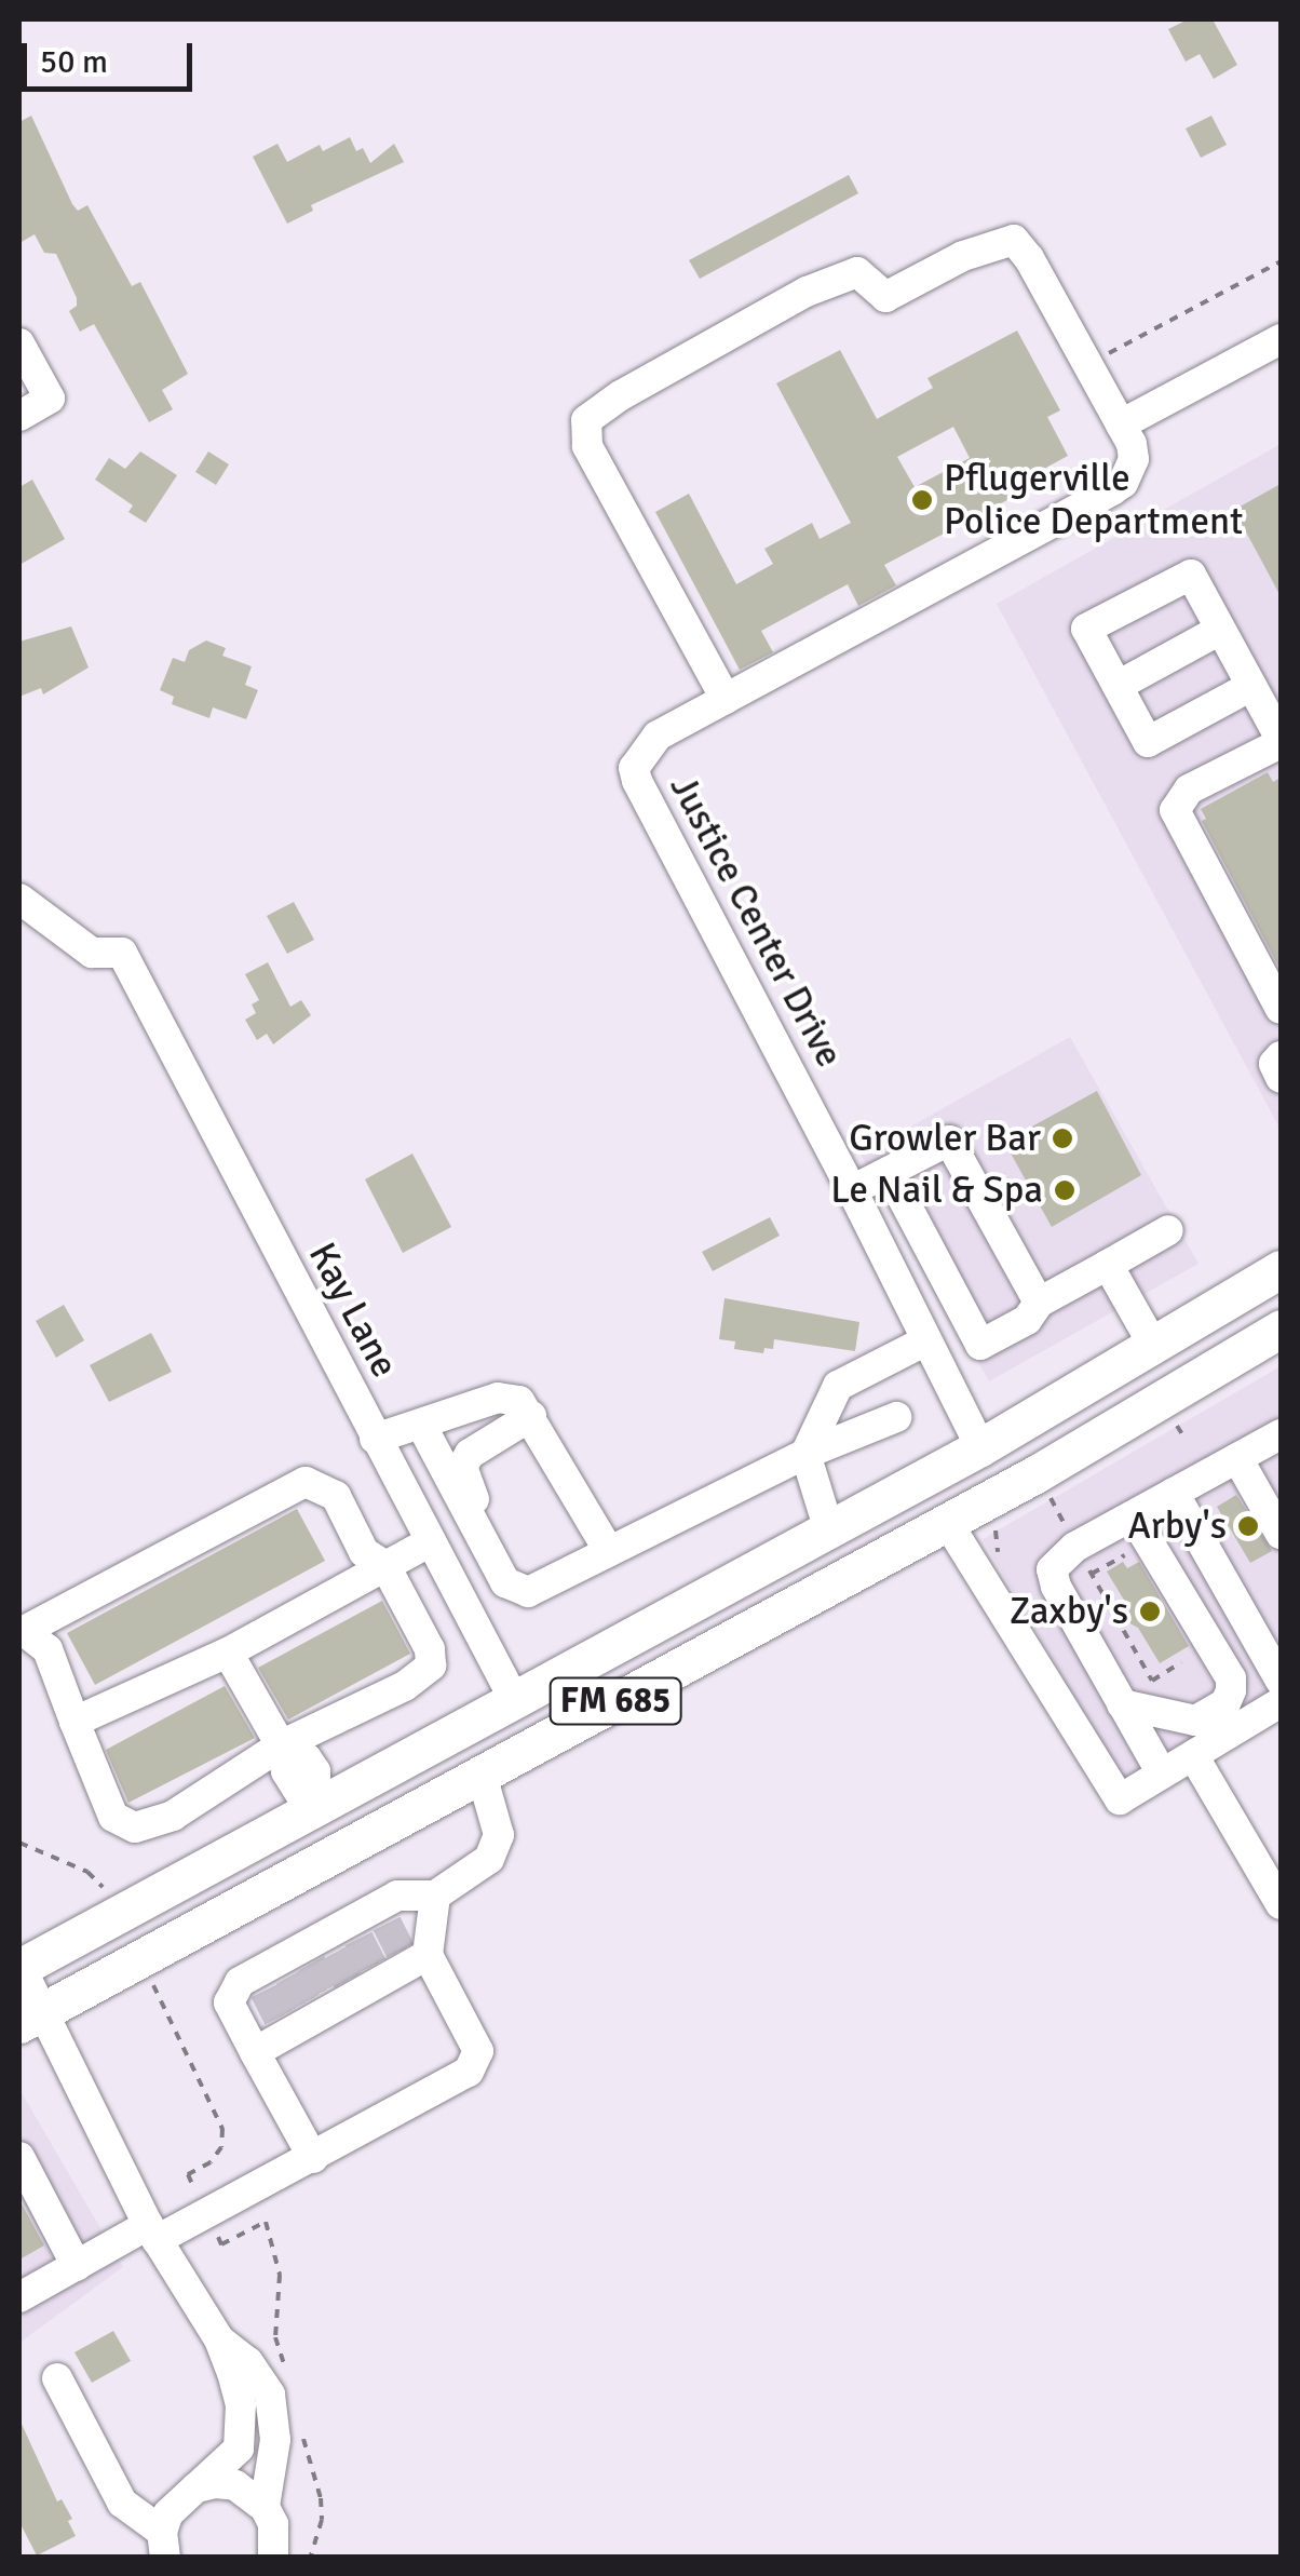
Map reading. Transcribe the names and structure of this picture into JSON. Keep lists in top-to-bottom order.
{
  "streets": {
    "main road": ["FM 685"],
    "street": ["Justice Center Drive", "Kay Lane"]
  },
  "crossings": [
    ["Justice Center Drive", "FM 685"],
    ["Kay Lane", "FM 685"]
  ],
  "places": [
    "Pflugerville Police Department",
    "Growler Bar",
    "Le Nail & Spa",
    "Arby's",
    "Zaxby's"
  ],
  "scale_bar": "50 m"
}
